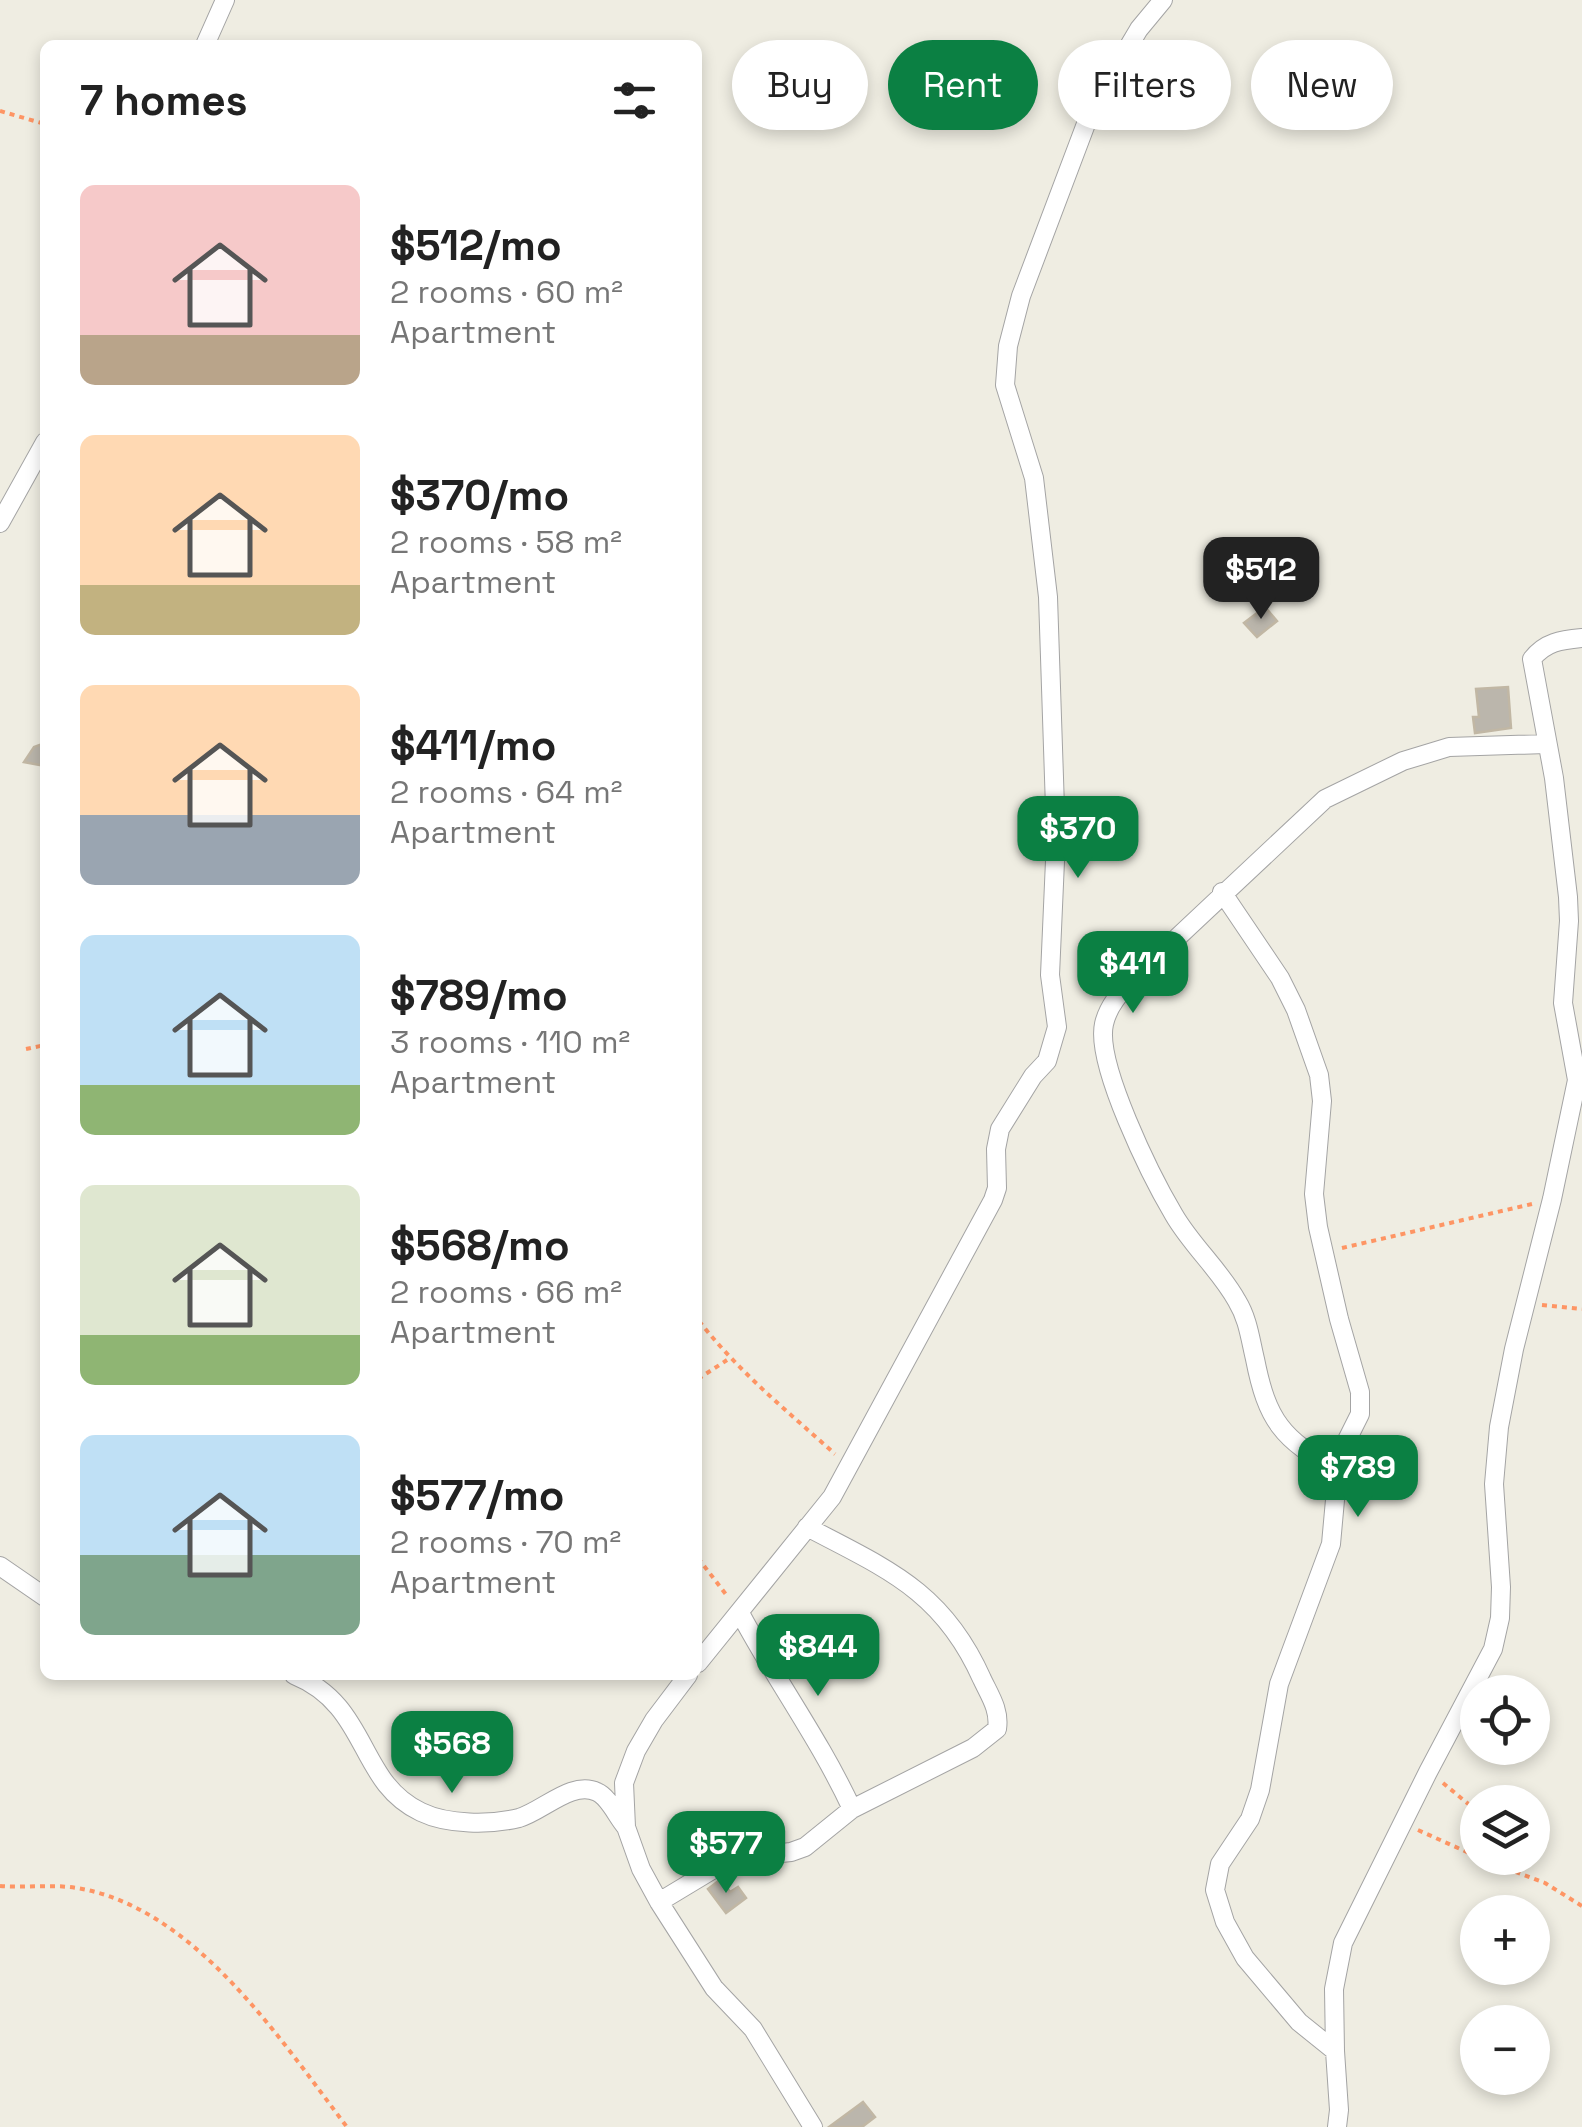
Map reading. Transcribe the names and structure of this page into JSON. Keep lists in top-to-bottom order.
{
  "page": {
    "chip": [
      "Buy",
      "Rent",
      "Filters",
      "New"
    ],
    "heading": "7 homes",
    "list": [
      {
        "name": "$512/mo",
        "note": "2 rooms · 60 m² · Apartment"
      },
      {
        "name": "$370/mo",
        "note": "2 rooms · 58 m² · Apartment"
      },
      {
        "name": "$411/mo",
        "note": "2 rooms · 64 m² · Apartment"
      },
      {
        "name": "$789/mo",
        "note": "3 rooms · 110 m² · Apartment"
      },
      {
        "name": "$568/mo",
        "note": "2 rooms · 66 m² · Apartment"
      },
      {
        "name": "$577/mo",
        "note": "2 rooms · 70 m² · Apartment"
      }
    ],
    "price": [
      "$512",
      "$370",
      "$411",
      "$789",
      "$844",
      "$568",
      "$577"
    ],
    "map_buttons": ["+", "−"]
  }
}
